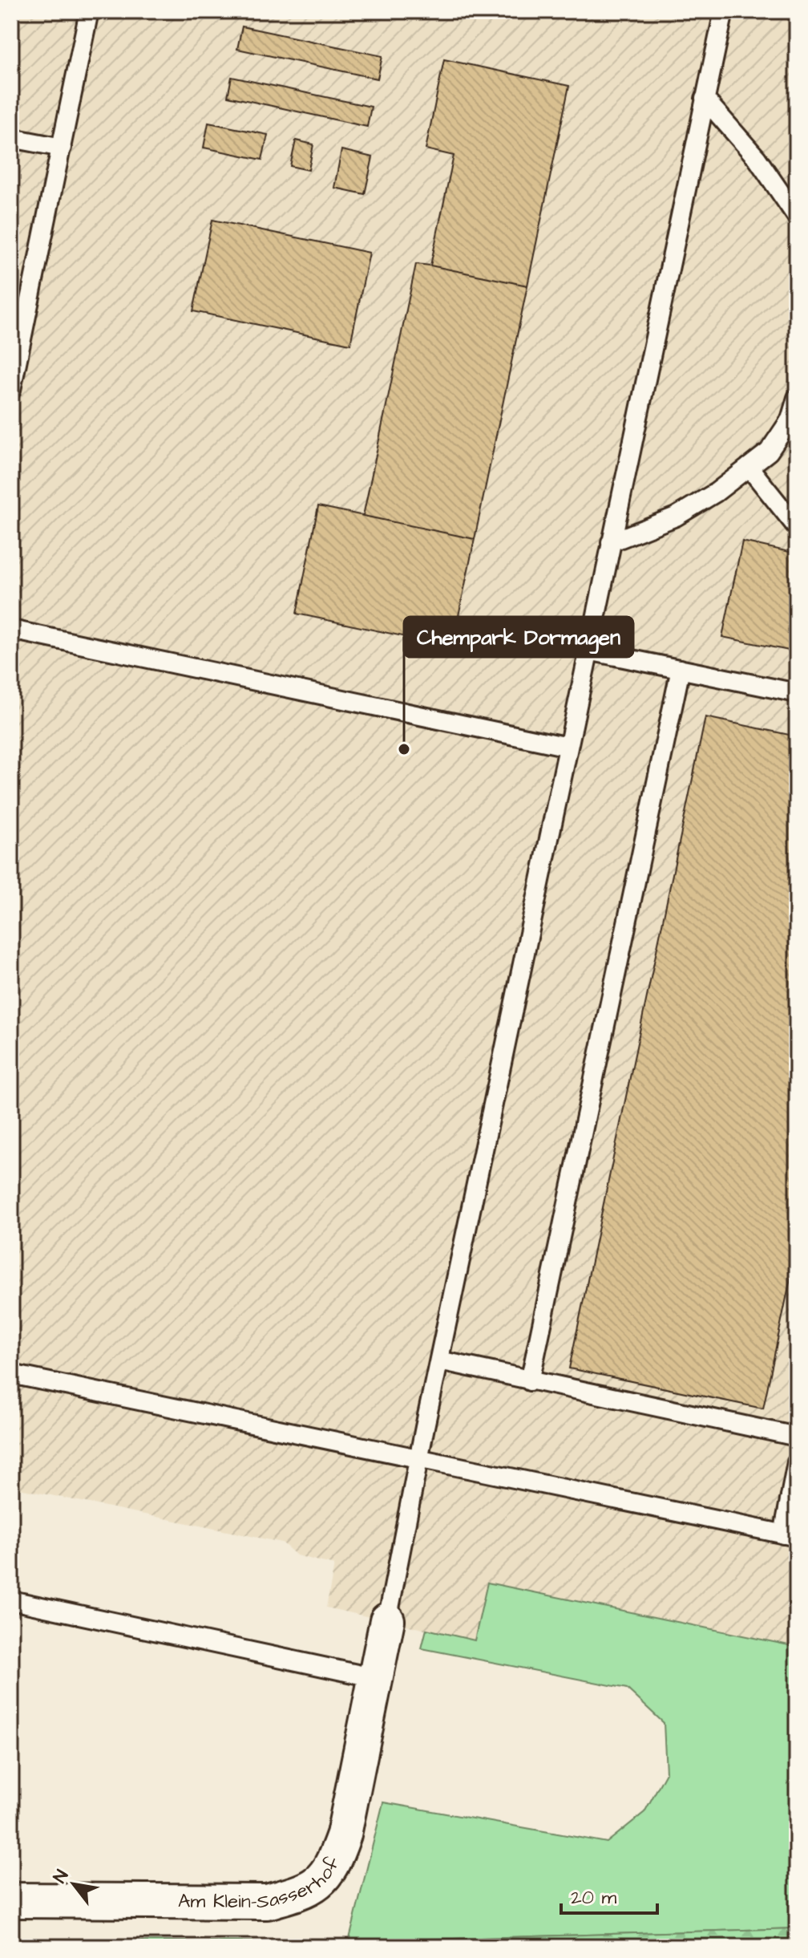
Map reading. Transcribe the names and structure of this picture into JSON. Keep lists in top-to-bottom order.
{
  "streets": {
    "street": ["Am Klein-Sasserhof"]
  },
  "places": ["Chempark Dormagen"],
  "scale_bar": "20 m",
  "north": "top left"
}
